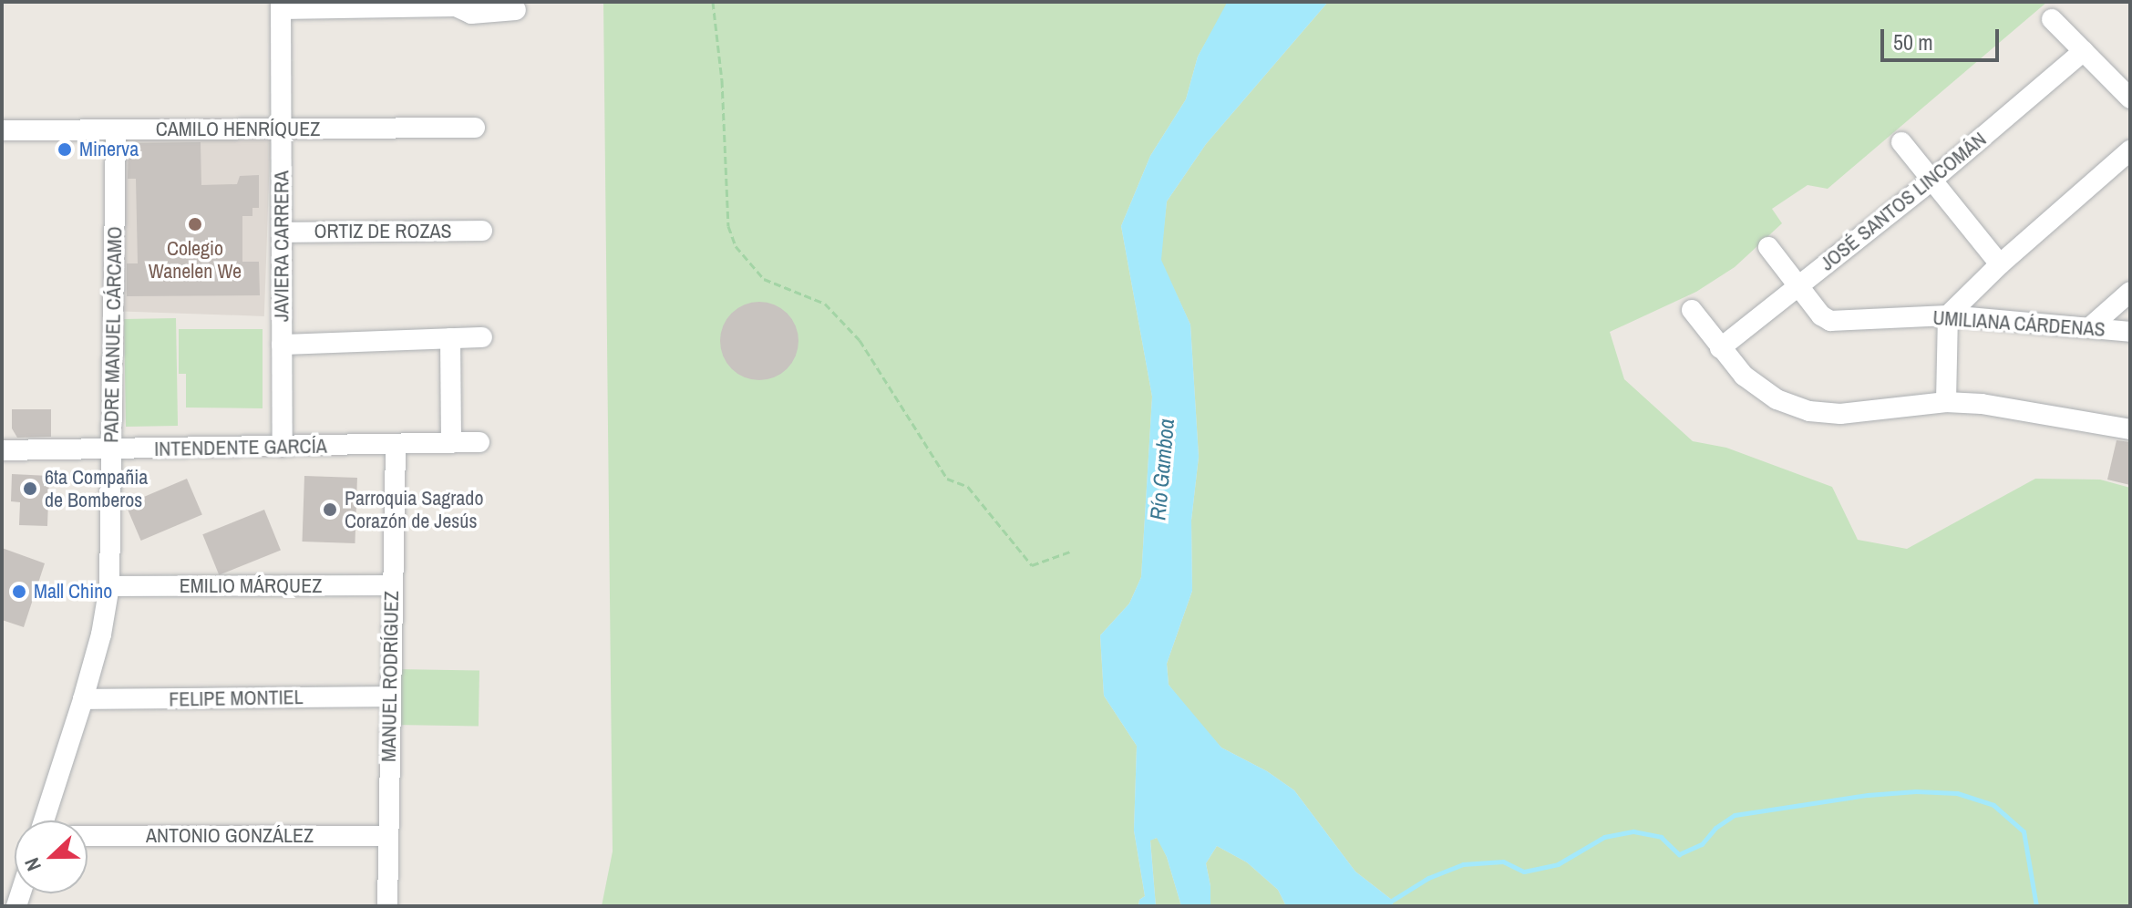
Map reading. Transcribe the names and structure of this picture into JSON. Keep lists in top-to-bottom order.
{
  "streets": {
    "street": [
      "CAMILO HENRÍQUEZ",
      "JOSÉ SANTOS LINCOMÁN",
      "ORTIZ DE ROZAS",
      "JAVIERA CARRERA",
      "UMILIANA CÁRDENAS",
      "PADRE MANUEL CÁRCAMO",
      "INTENDENTE GARCÍA",
      "EMILIO MÁRQUEZ",
      "MANUEL RODRÍGUEZ",
      "FELIPE MONTIEL",
      "ANTONIO GONZÁLEZ"
    ]
  },
  "crossings": [
    ["CAMILO HENRÍQUEZ", "JAVIERA CARRERA"],
    ["CAMILO HENRÍQUEZ", "PADRE MANUEL CÁRCAMO"],
    ["JOSÉ SANTOS LINCOMÁN", "UMILIANA CÁRDENAS"],
    ["ORTIZ DE ROZAS", "JAVIERA CARRERA"],
    ["JAVIERA CARRERA", "INTENDENTE GARCÍA"],
    ["PADRE MANUEL CÁRCAMO", "INTENDENTE GARCÍA"],
    ["PADRE MANUEL CÁRCAMO", "EMILIO MÁRQUEZ"],
    ["PADRE MANUEL CÁRCAMO", "FELIPE MONTIEL"],
    ["INTENDENTE GARCÍA", "MANUEL RODRÍGUEZ"],
    ["EMILIO MÁRQUEZ", "MANUEL RODRÍGUEZ"],
    ["MANUEL RODRÍGUEZ", "FELIPE MONTIEL"],
    ["MANUEL RODRÍGUEZ", "ANTONIO GONZÁLEZ"]
  ],
  "water": ["Río Gamboa"],
  "places": [
    "Minerva",
    "Colegio Wanelen We",
    "6ta Compañia de Bomberos",
    "Parroquia Sagrado Corazón de Jesús",
    "Mall Chino"
  ],
  "scale_bar": "50 m",
  "north": "left"
}
